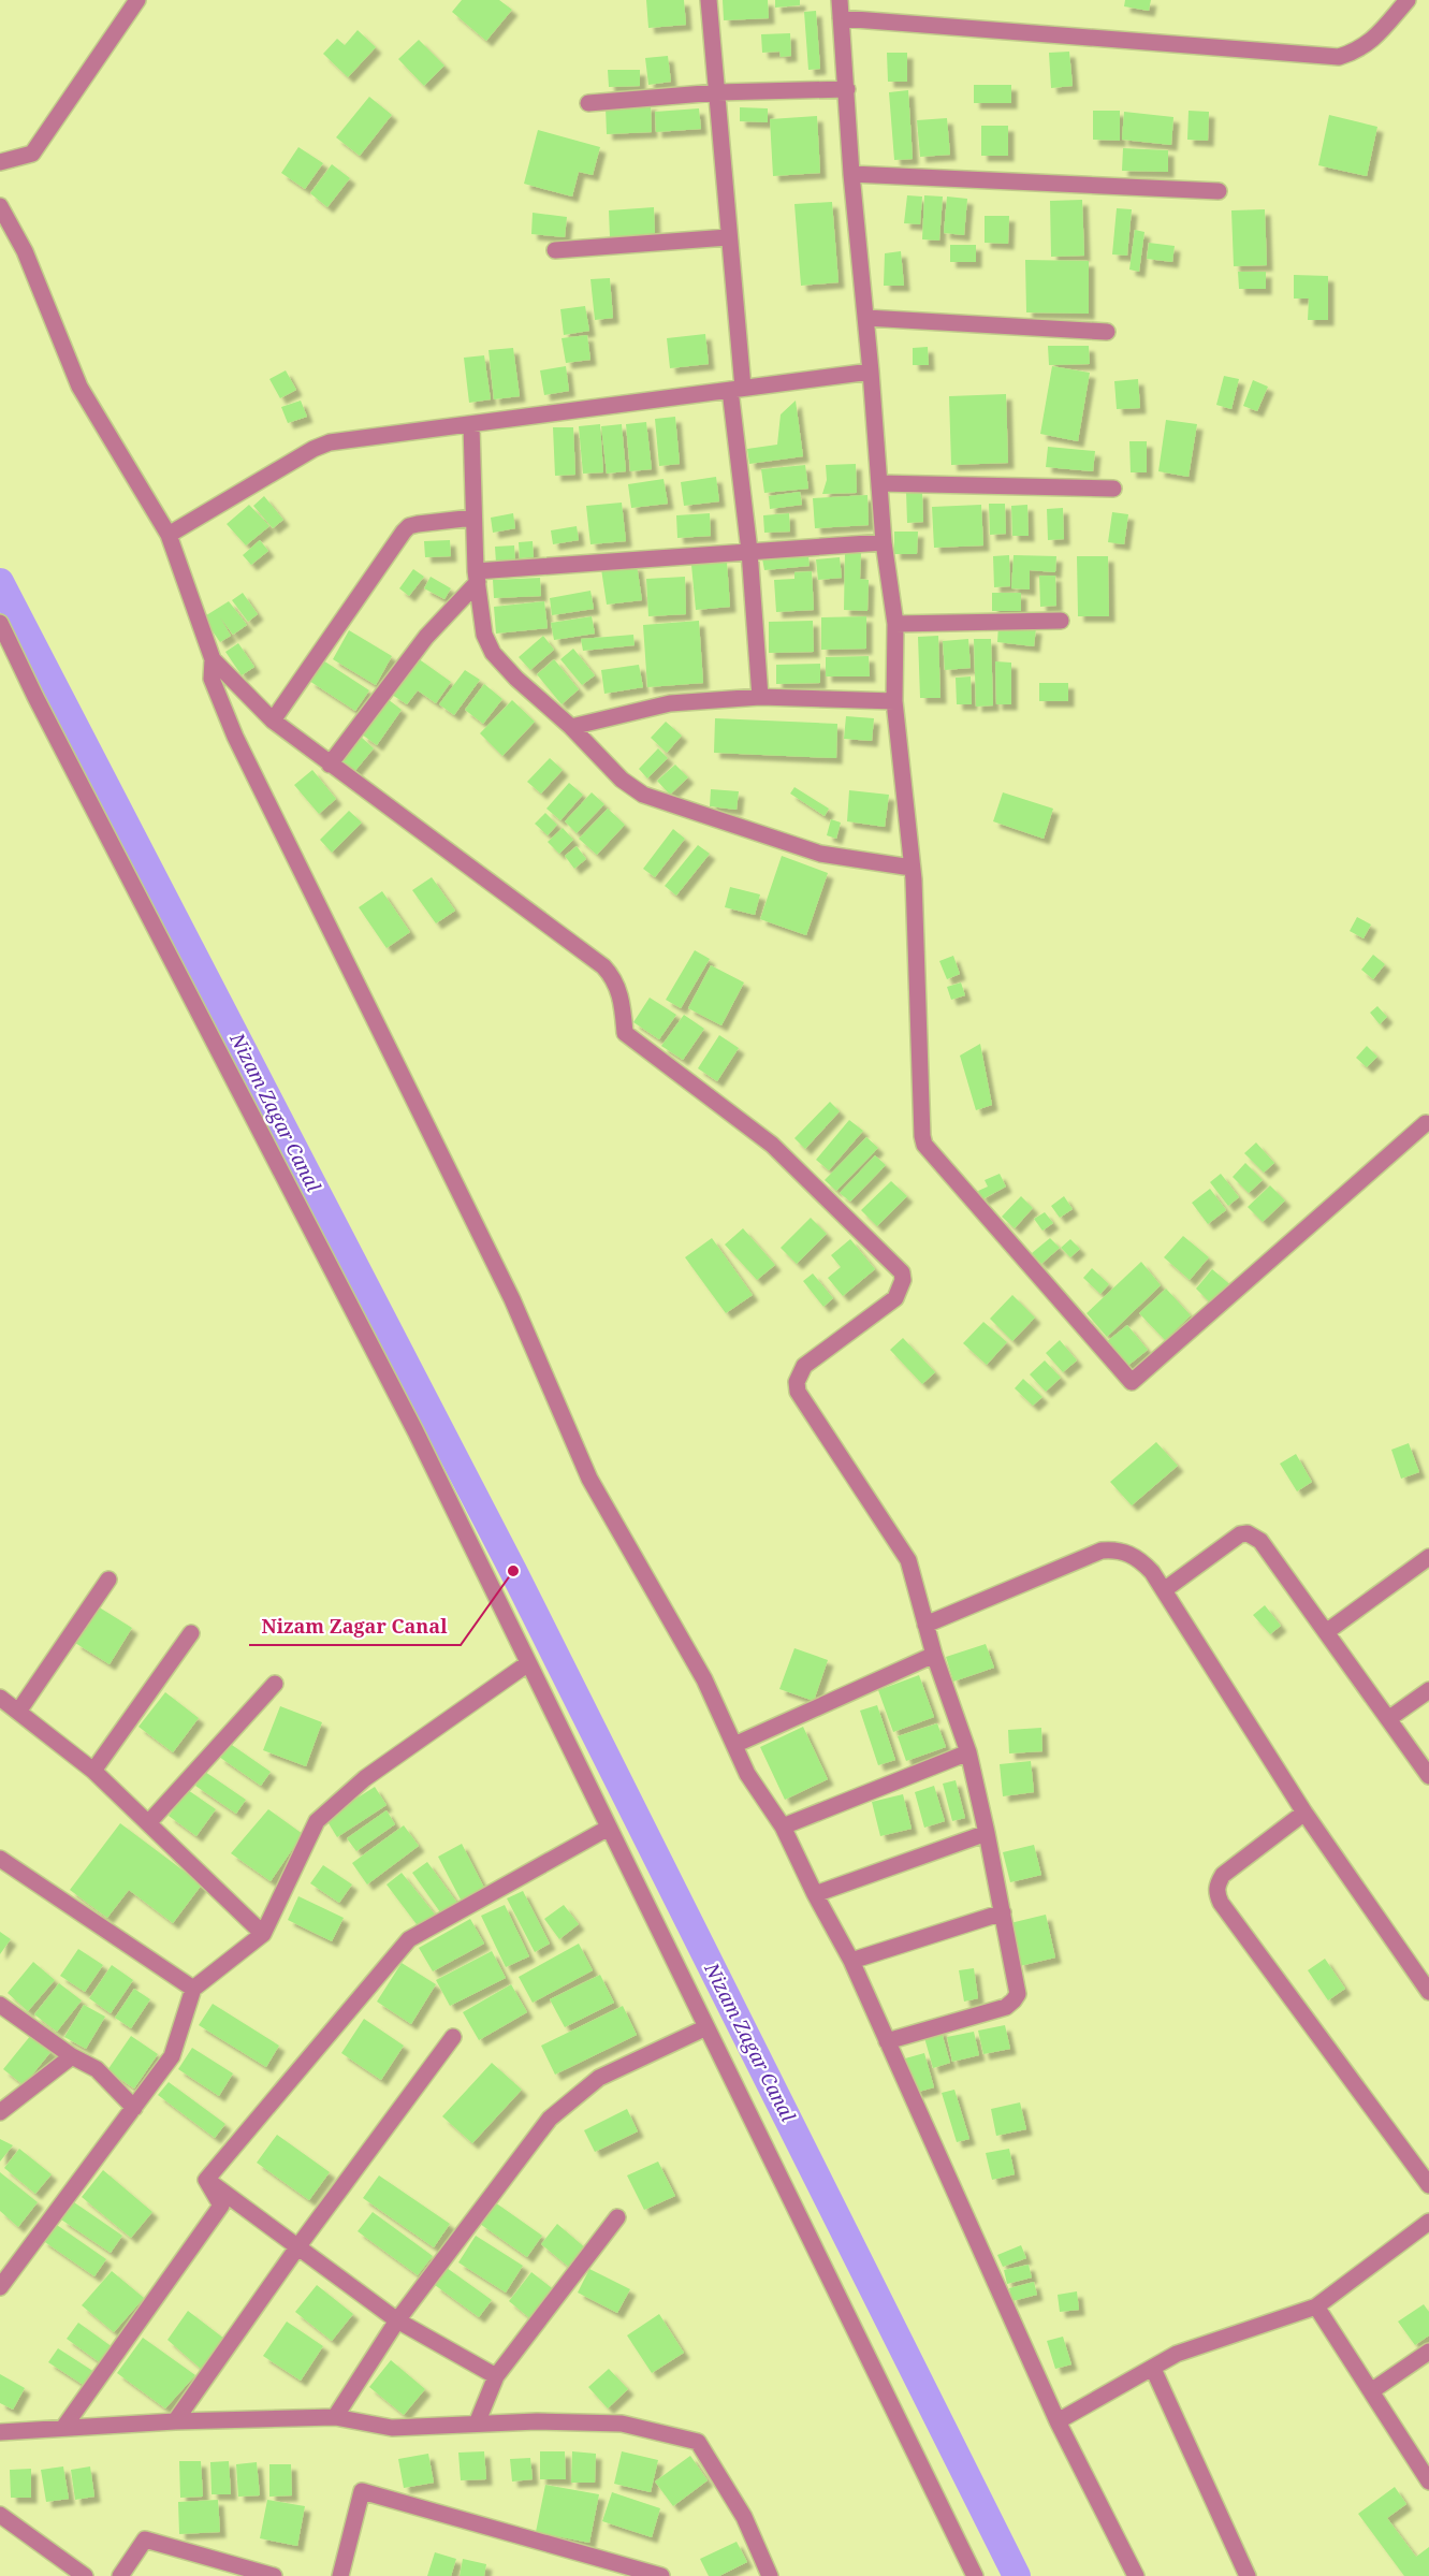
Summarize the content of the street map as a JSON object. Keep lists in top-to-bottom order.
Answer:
{
  "water": ["Nizam Zagar Canal"],
  "places": ["Nizam Zagar Canal"]
}
